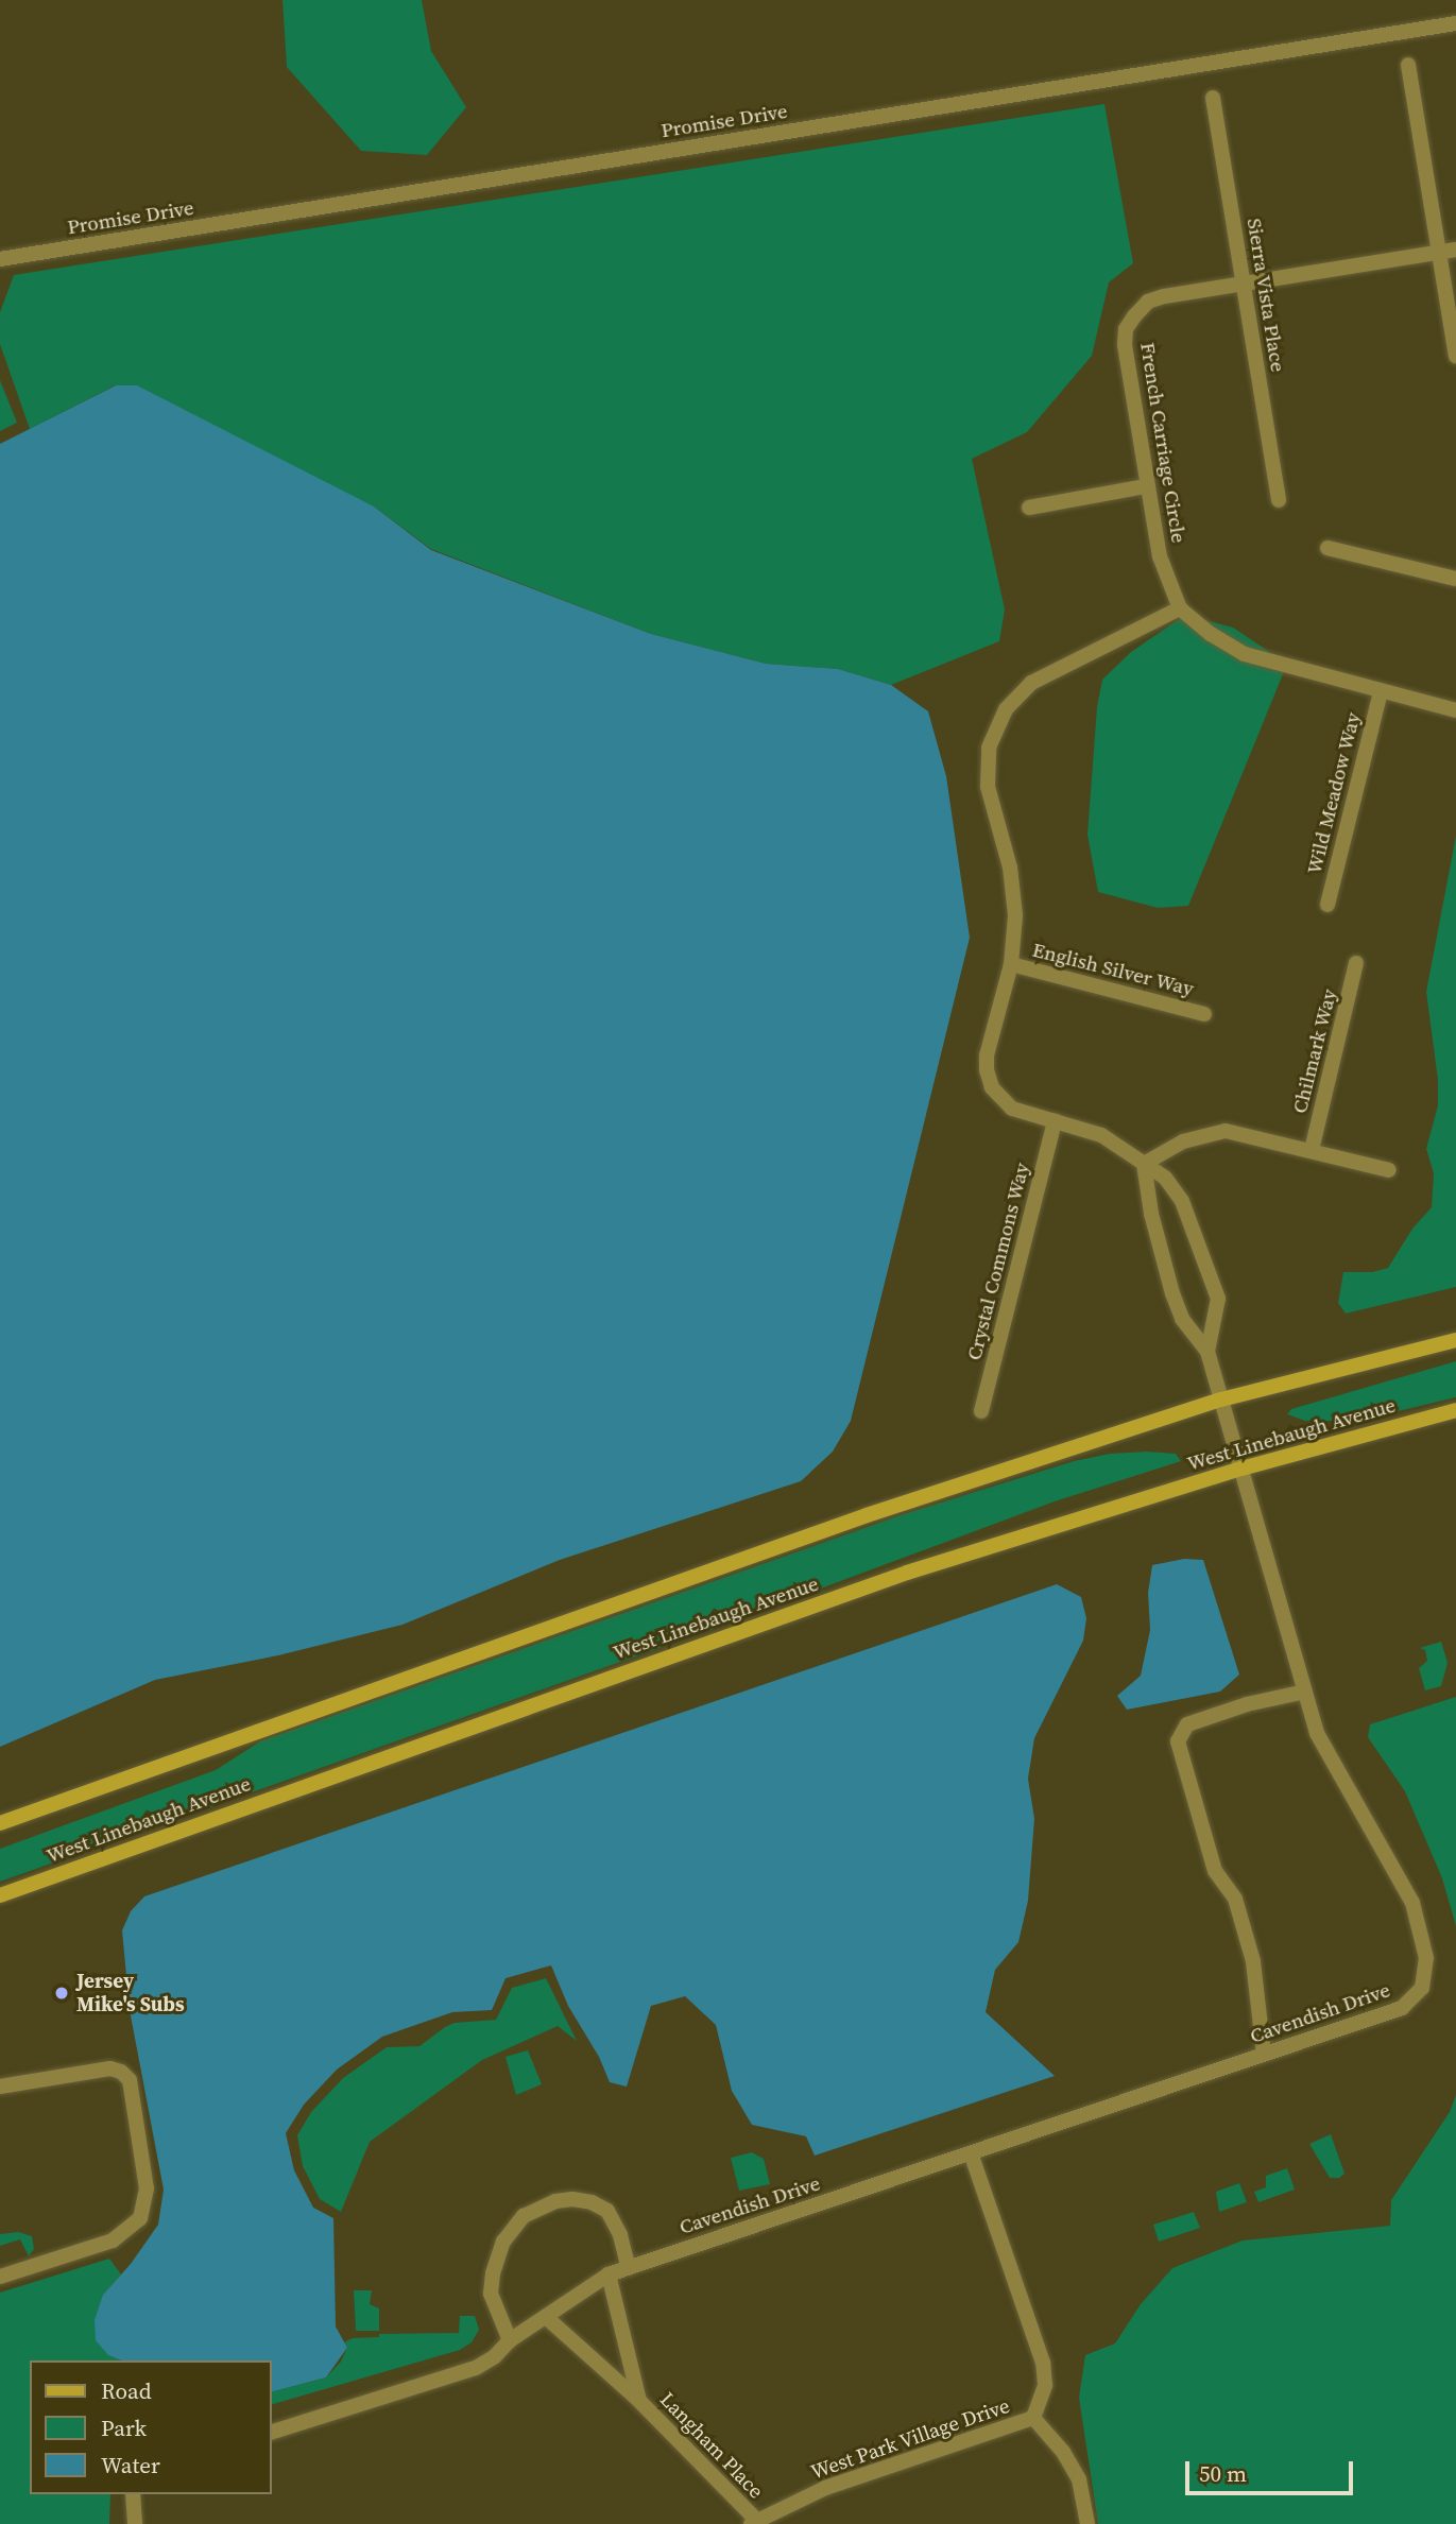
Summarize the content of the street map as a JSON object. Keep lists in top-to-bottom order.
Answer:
{
  "streets": {
    "main road": ["West Linebaugh Avenue"],
    "street": [
      "Promise Drive",
      "Sierra Vista Place",
      "French Carriage Circle",
      "Wild Meadow Way",
      "English Silver Way",
      "Chilmark Way",
      "Crystal Commons Way",
      "Cavendish Drive",
      "West Park Village Drive",
      "Langham Place"
    ]
  },
  "crossings": [
    ["Sierra Vista Place", "French Carriage Circle"],
    ["French Carriage Circle", "Wild Meadow Way"],
    ["West Linebaugh Avenue", "Cavendish Drive"],
    ["Cavendish Drive", "West Park Village Drive"],
    ["Cavendish Drive", "Langham Place"],
    ["West Park Village Drive", "Langham Place"]
  ],
  "places": ["Jersey Mike's Subs"],
  "legend": ["Road", "Park", "Water"],
  "scale_bar": "50 m"
}
